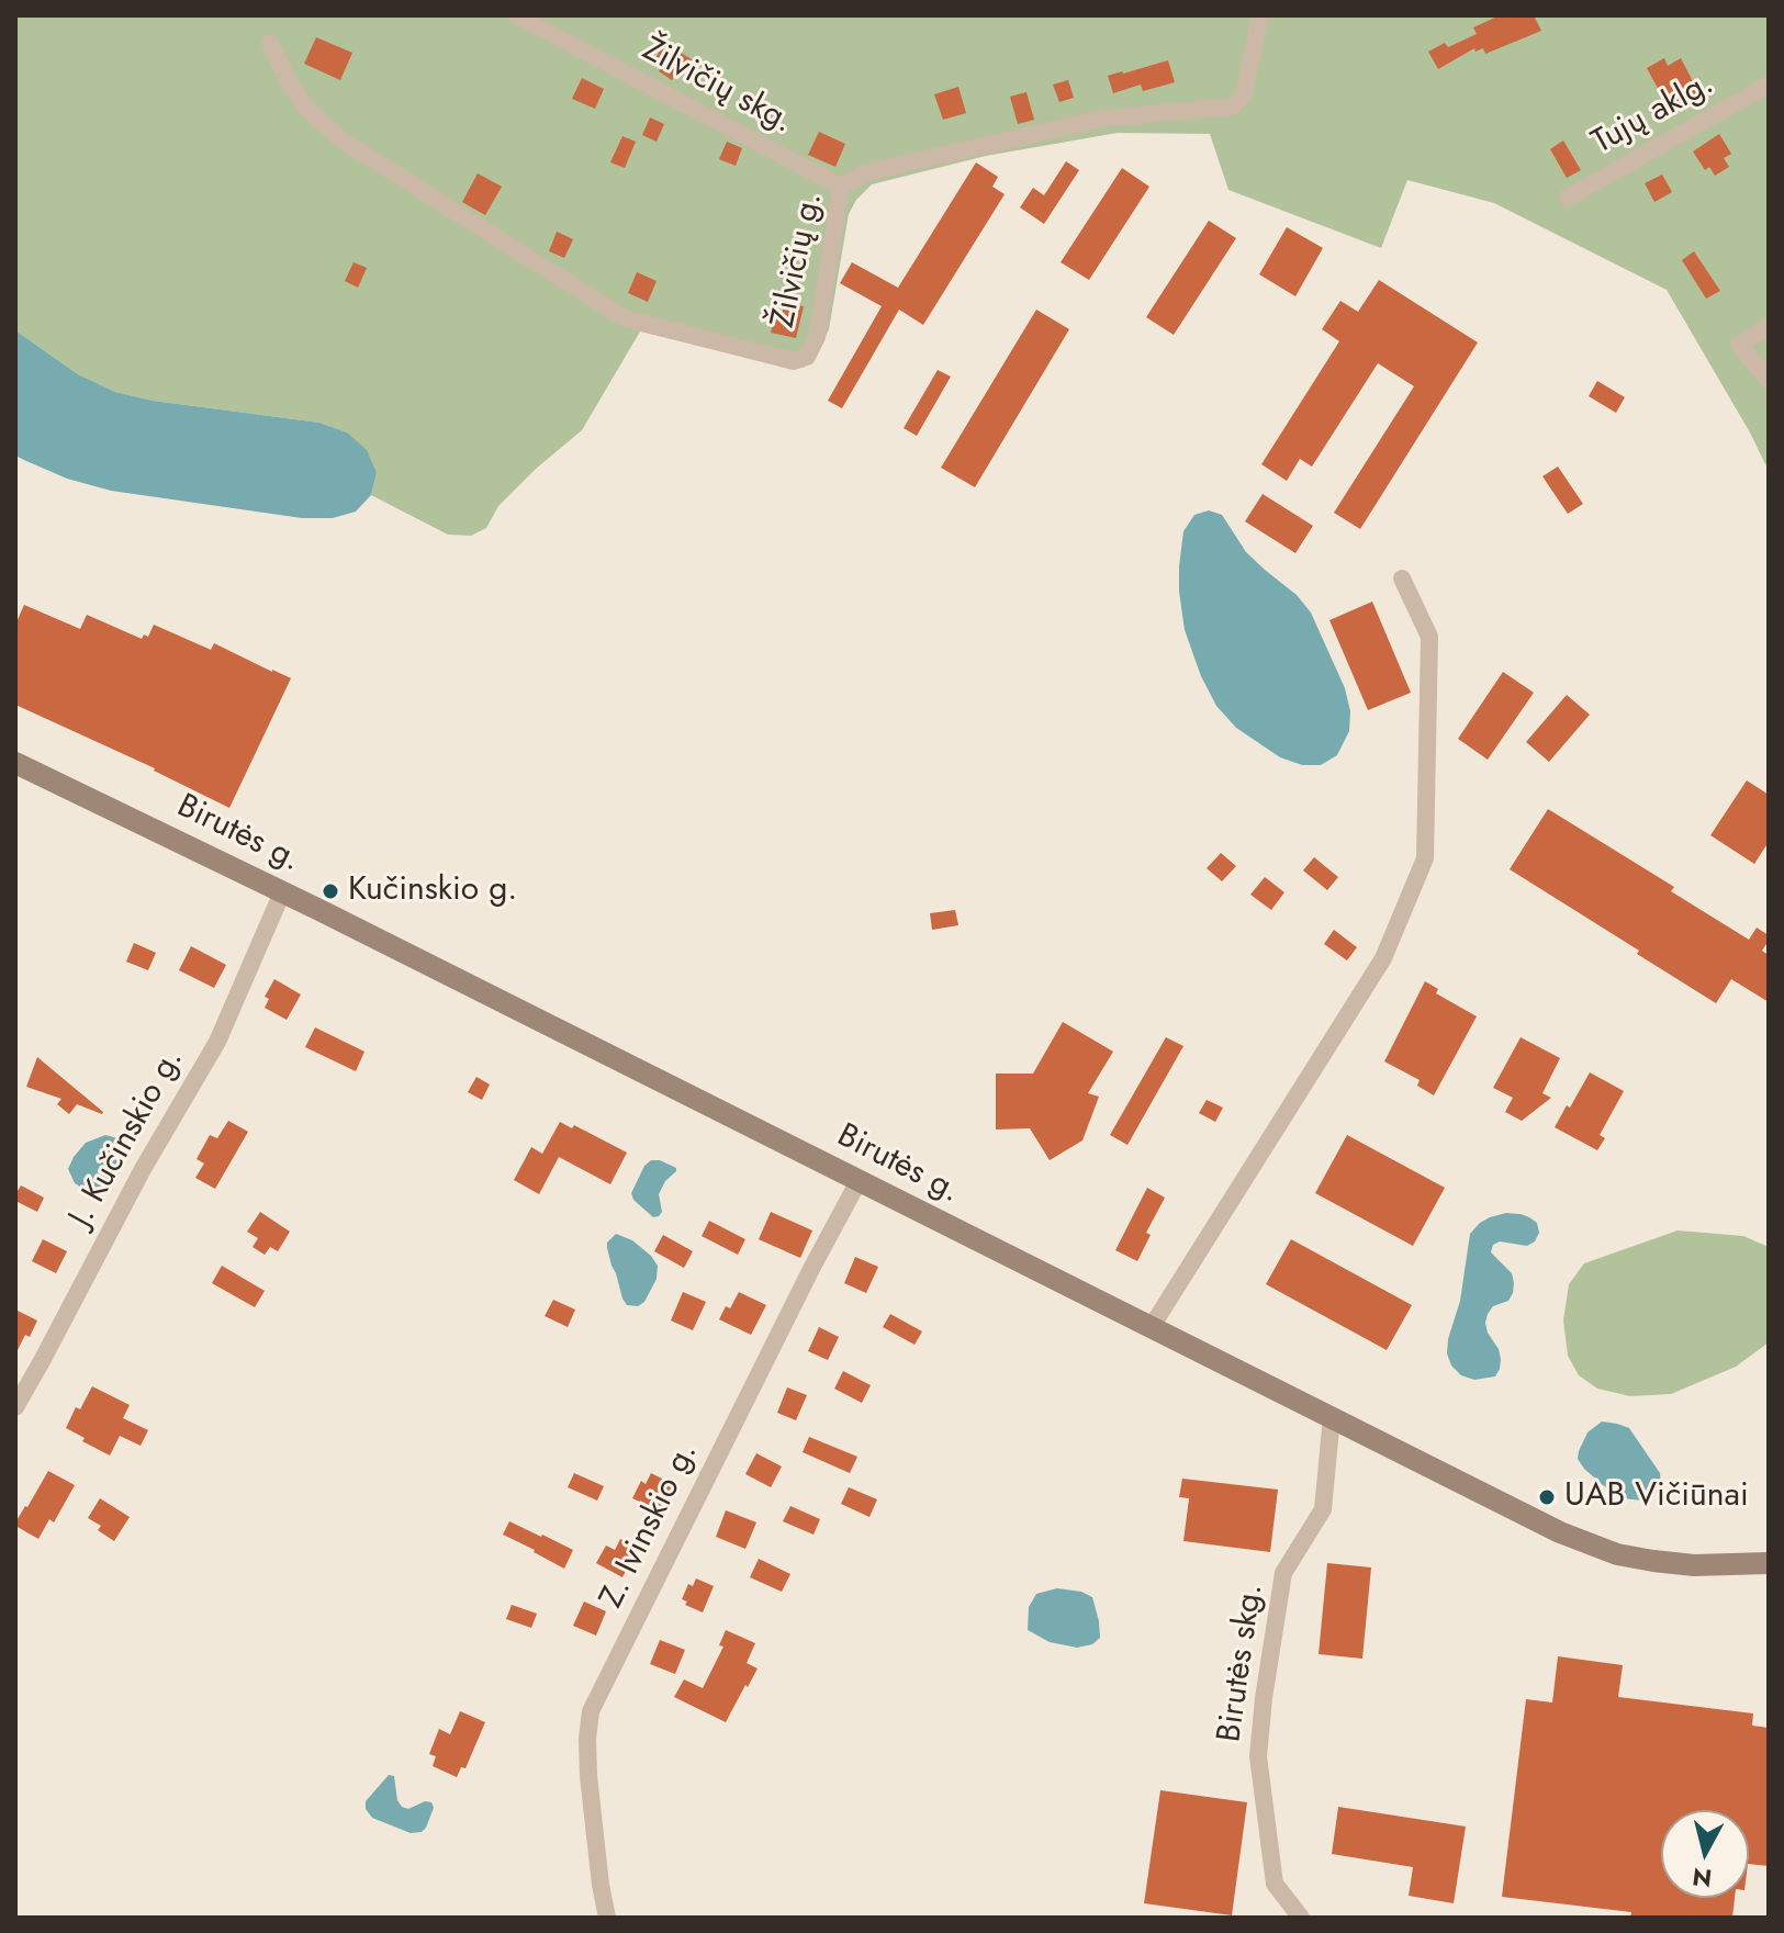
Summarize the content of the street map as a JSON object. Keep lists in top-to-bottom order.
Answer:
{
  "streets": {
    "main road": ["Birutės g."],
    "street": [
      "Žilvičių skg.",
      "Tujų aklg.",
      "Žilvičių g.",
      "J. Kučinskio g.",
      "Z. Ivinskio g.",
      "Birutės skg."
    ]
  },
  "crossings": [
    ["Žilvičių skg.", "Žilvičių g."],
    ["Birutės g.", "J. Kučinskio g."],
    ["Birutės g.", "Z. Ivinskio g."],
    ["Birutės g.", "Birutės skg."]
  ],
  "places": ["Kučinskio g.", "UAB Vičiūnai"],
  "north": "bottom"
}
